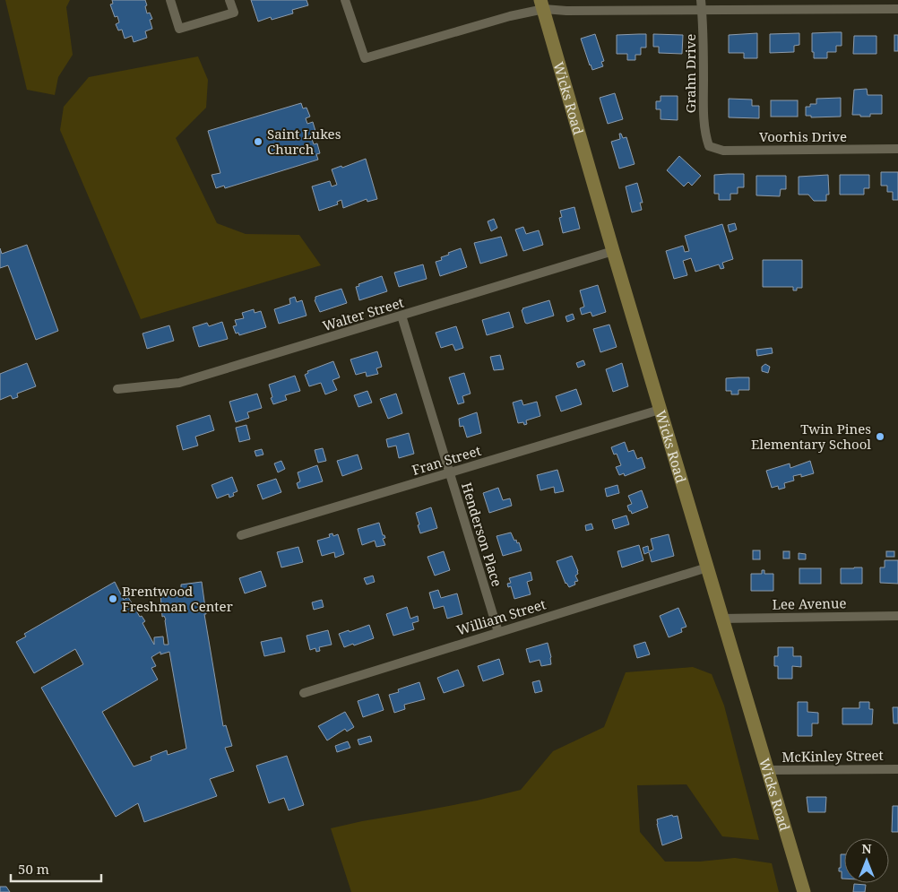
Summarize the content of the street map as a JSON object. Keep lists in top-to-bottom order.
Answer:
{
  "streets": {
    "main road": ["Wicks Road"],
    "street": [
      "Grahn Drive",
      "Voorhis Drive",
      "Walter Street",
      "Fran Street",
      "Henderson Place",
      "Lee Avenue",
      "William Street",
      "McKinley Street"
    ]
  },
  "crossings": [
    ["Grahn Drive", "Voorhis Drive"],
    ["Wicks Road", "Walter Street"],
    ["Wicks Road", "Fran Street"],
    ["Wicks Road", "Lee Avenue"],
    ["Wicks Road", "William Street"],
    ["Wicks Road", "McKinley Street"],
    ["Walter Street", "Henderson Place"],
    ["Fran Street", "Henderson Place"],
    ["Henderson Place", "William Street"]
  ],
  "places": ["Saint Lukes Church", "Twin Pines Elementary School", "Brentwood Freshman Center"],
  "scale_bar": "50 m",
  "north": "top"
}
